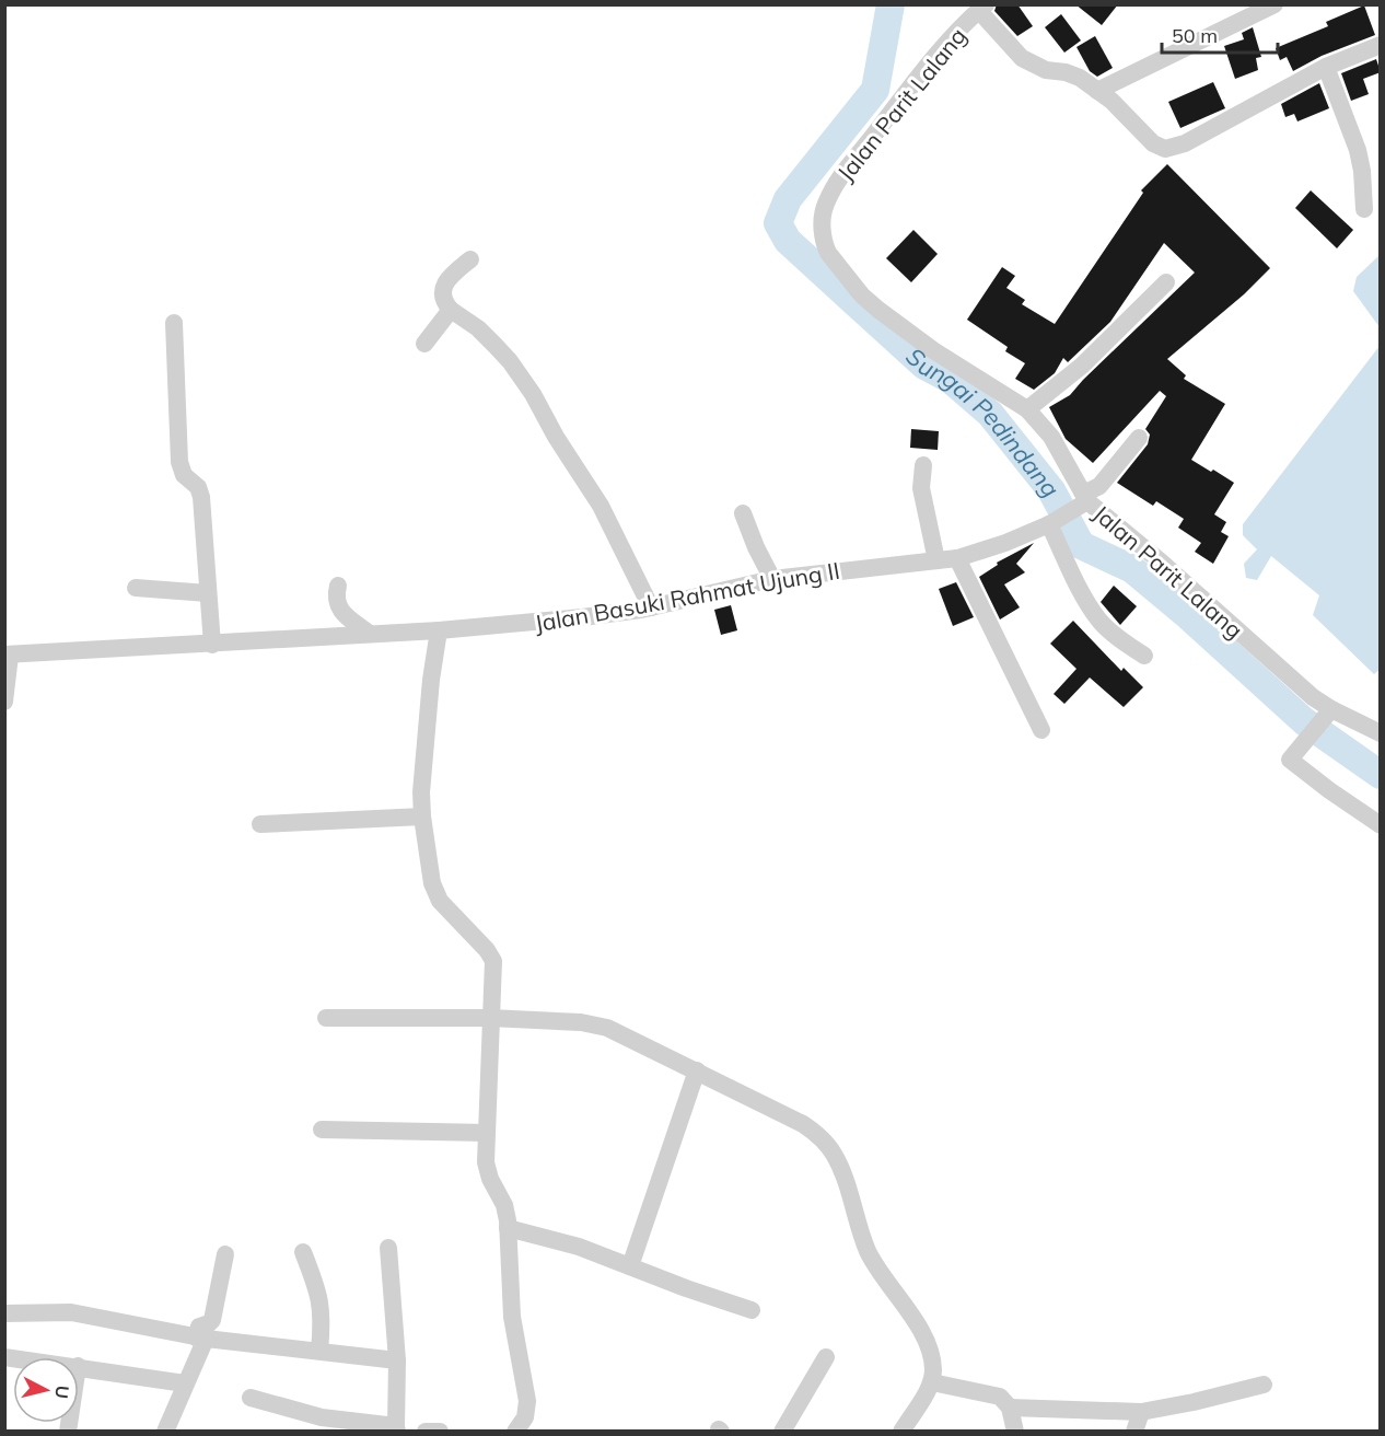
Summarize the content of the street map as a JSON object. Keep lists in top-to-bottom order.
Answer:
{
  "streets": {
    "street": ["Jalan Parit Lalang", "Jalan Basuki Rahmat Ujung II"]
  },
  "crossings": [
    ["Jalan Parit Lalang", "Jalan Basuki Rahmat Ujung II"]
  ],
  "water": ["Sungai Pedindang"],
  "scale_bar": "50 m",
  "north": "right"
}
